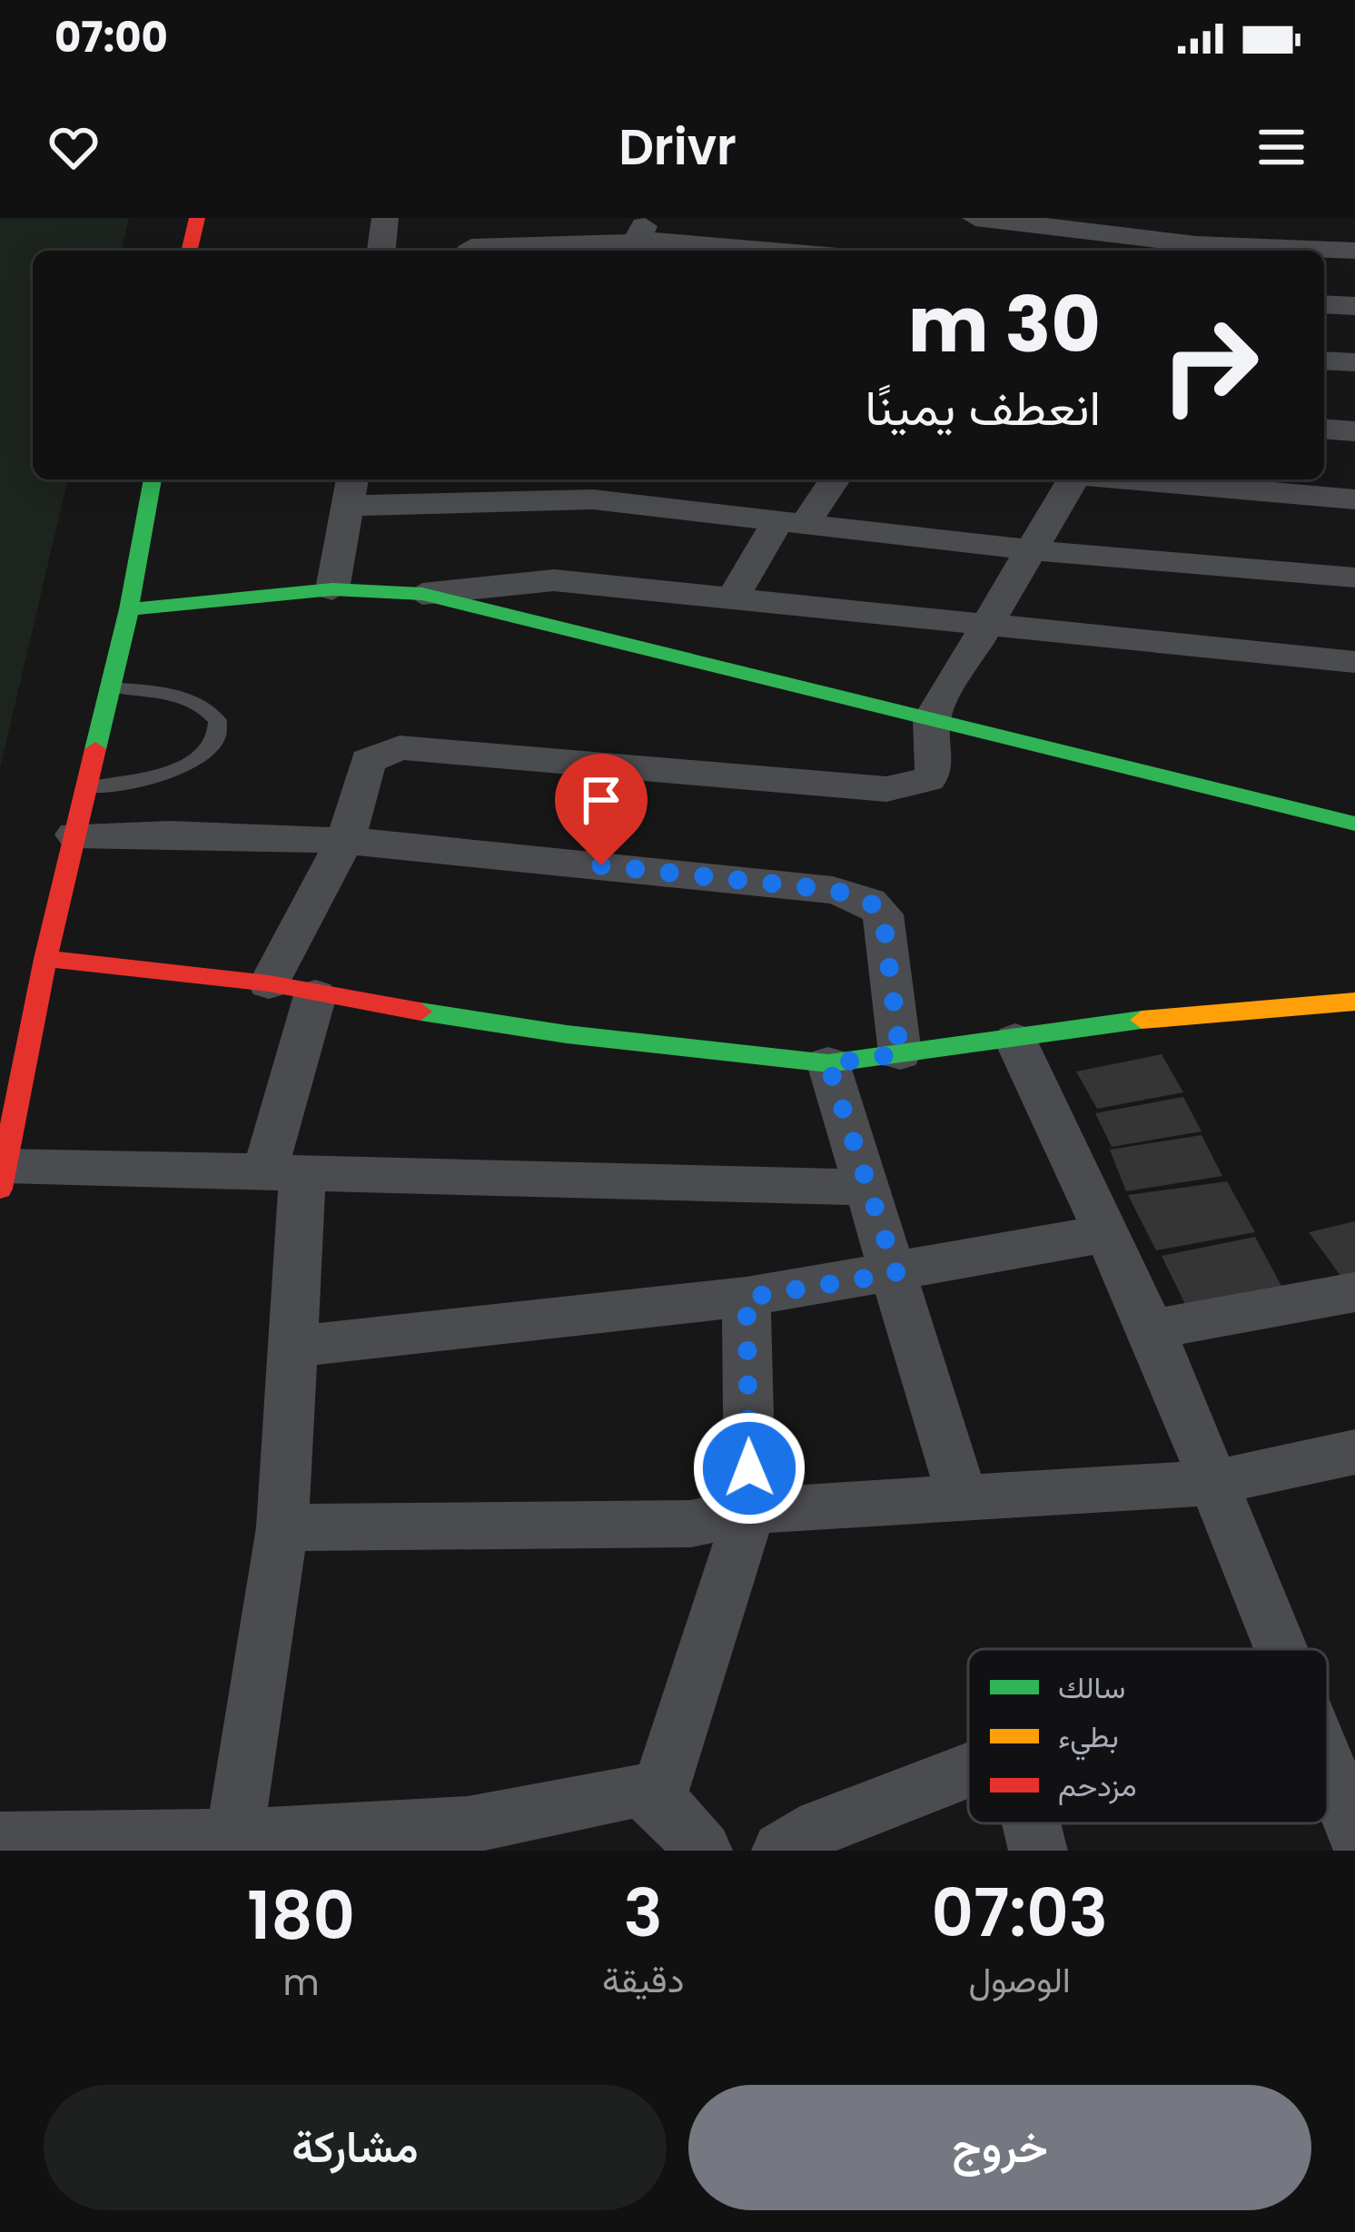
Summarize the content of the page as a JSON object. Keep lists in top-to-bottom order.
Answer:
{
  "legend": ["سالك", "بطيء", "مزدحم"],
  "page": {
    "status": "07:00",
    "header": "Drivr",
    "turn": ["30 m", "انعطف يمينًا"],
    "eta": [
      "07:03",
      "الوصول",
      "3",
      "دقيقة",
      "180",
      "m"
    ],
    "buttons": ["خروج", "مشاركة"]
  }
}
